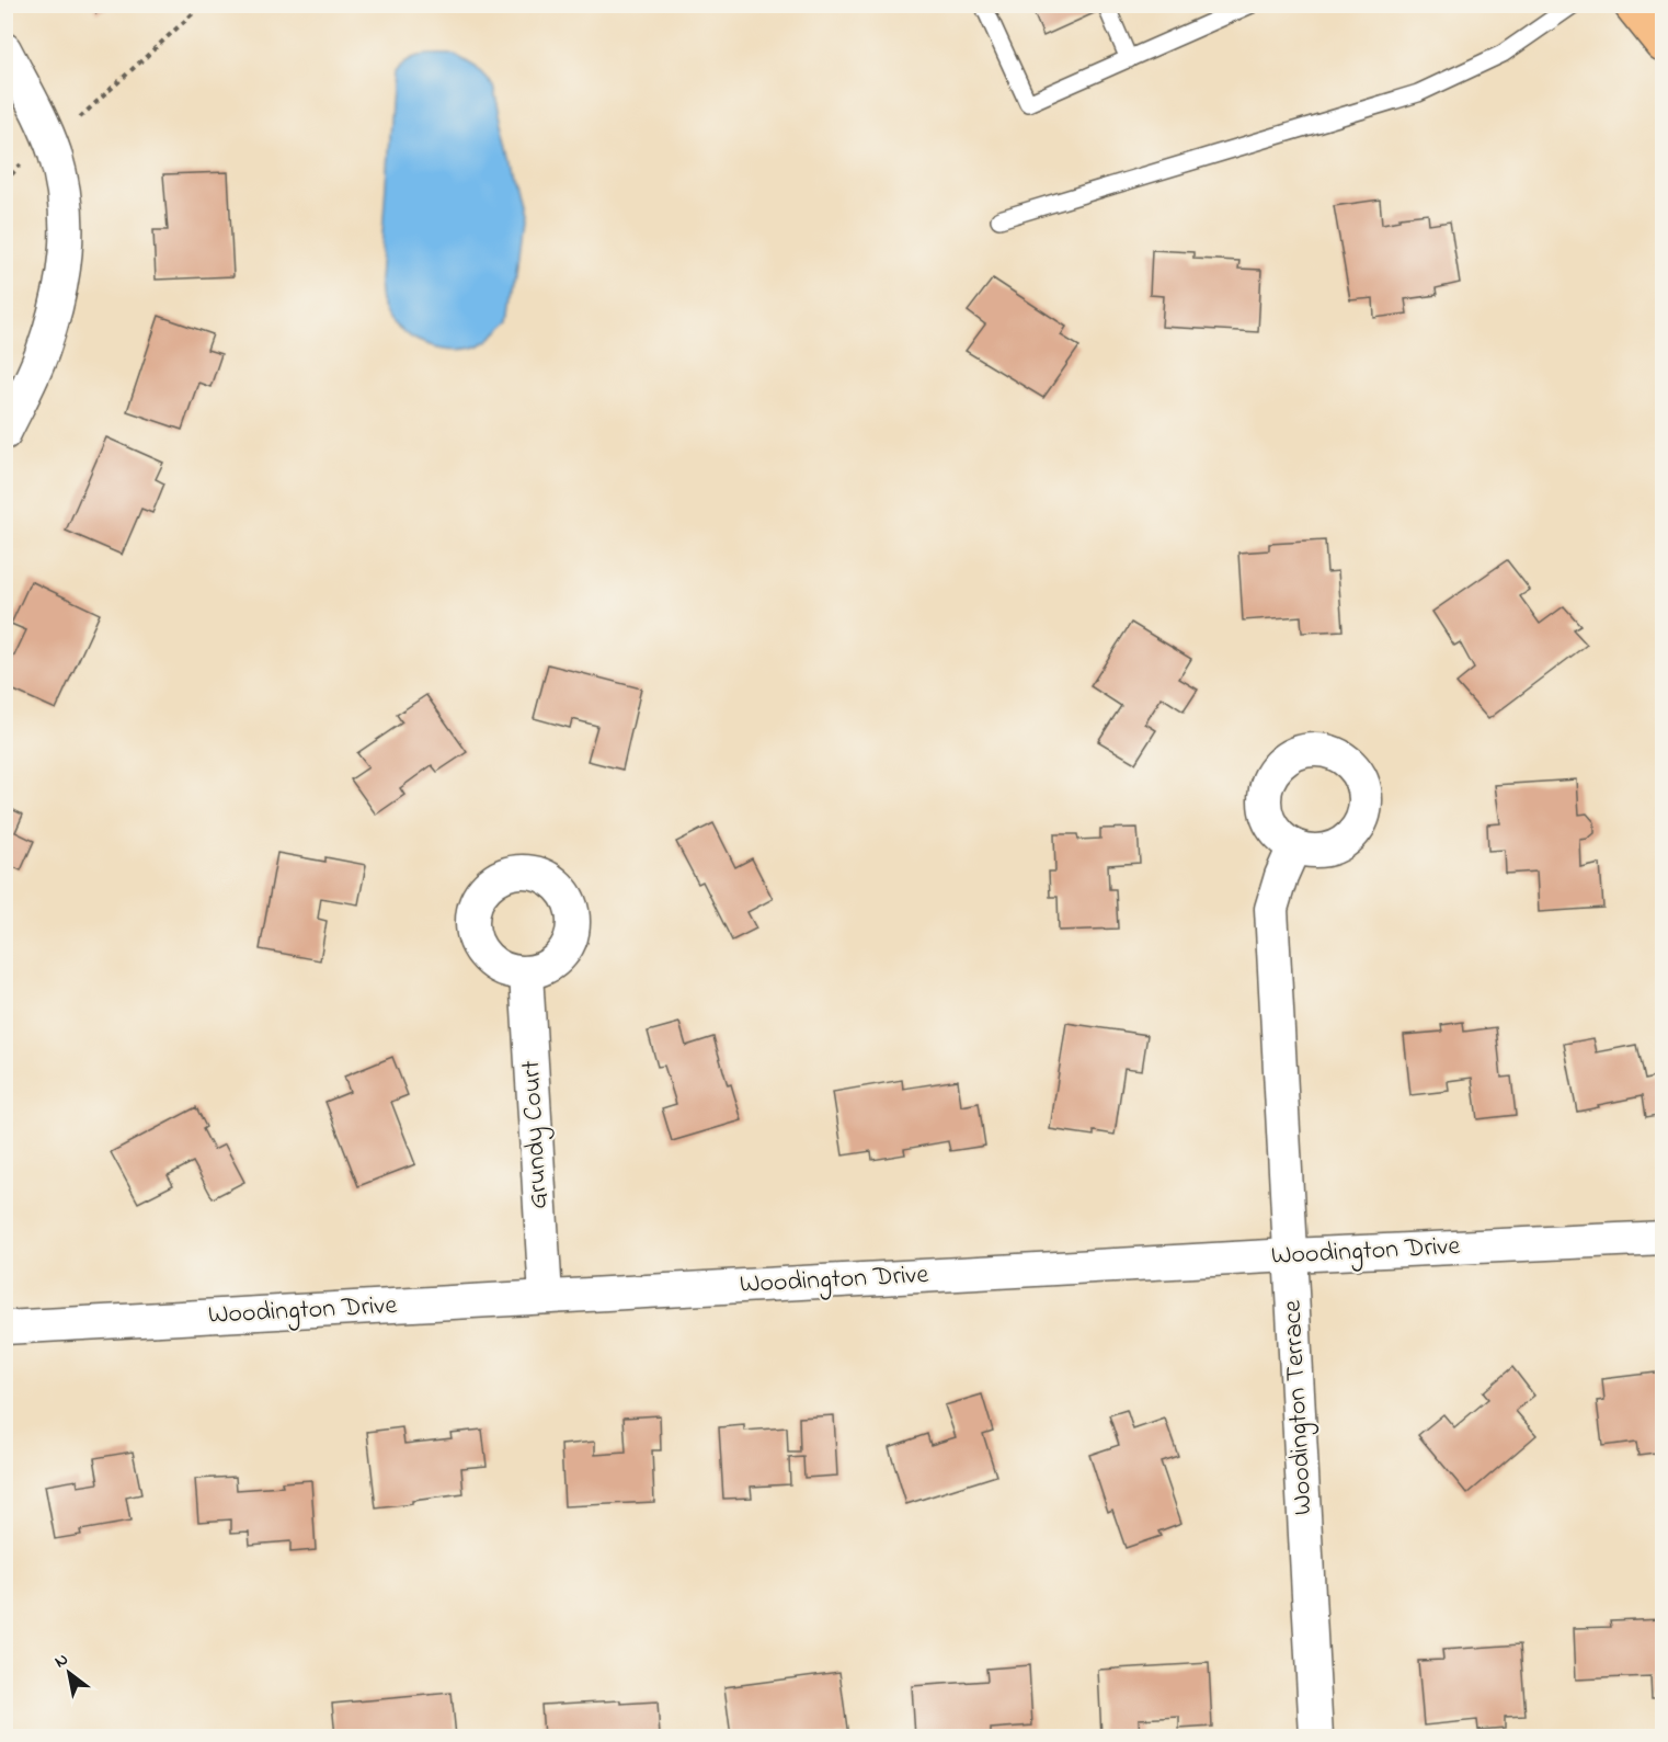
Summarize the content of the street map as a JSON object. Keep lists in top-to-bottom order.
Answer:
{
  "streets": {
    "street": ["Grundy Court", "Woodington Drive", "Woodington Terrace"]
  },
  "crossings": [
    ["Grundy Court", "Woodington Drive"],
    ["Woodington Drive", "Woodington Terrace"]
  ],
  "north": "top left"
}
